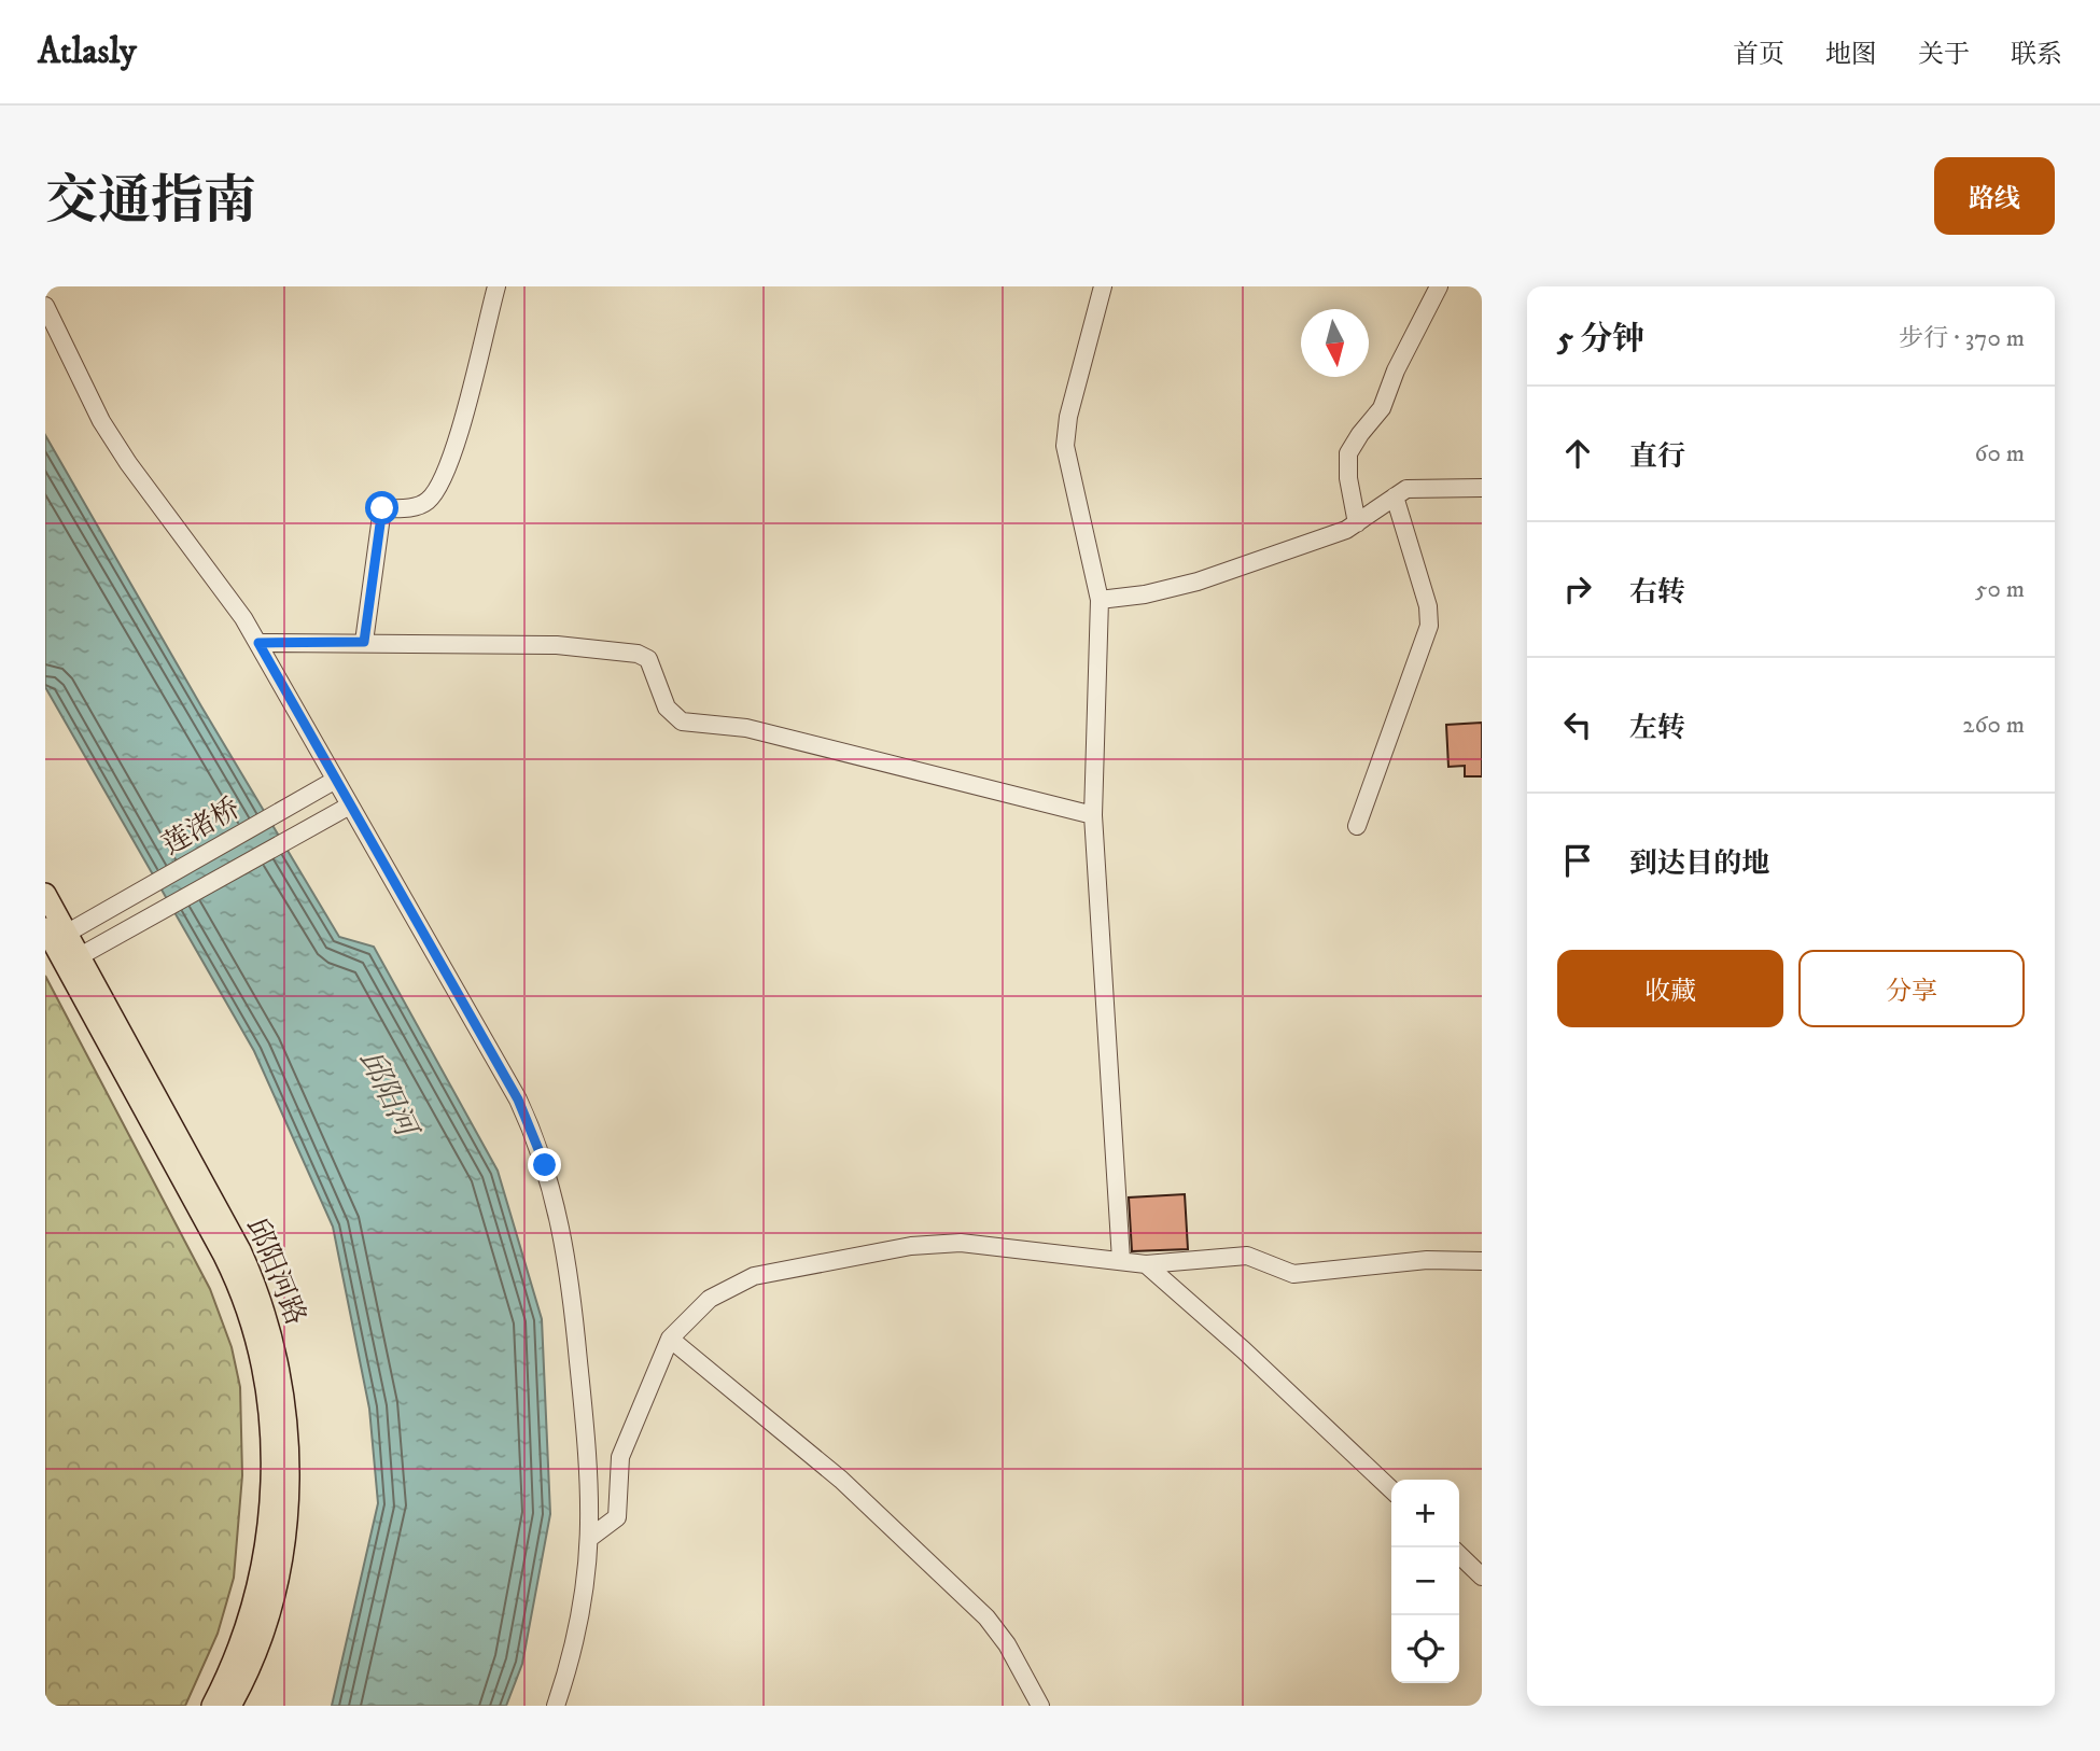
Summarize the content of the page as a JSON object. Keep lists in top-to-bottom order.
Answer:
{
  "streets": {
    "main road": ["邱阳河路"],
    "street": ["莲渚桥"]
  },
  "crossings": [
    ["莲渚桥", "邱阳河路"]
  ],
  "water": ["邱阳河"],
  "north": "bottom",
  "page": {
    "header": "Atlasly",
    "nav": [
      "首页",
      "地图",
      "关于",
      "联系"
    ],
    "title": "交通指南",
    "buttons": [
      "路线",
      ["收藏", "分享"]
    ],
    "heading": ["5 分钟", "步行 · 370 m"],
    "list": [
      ["直行", "60 m"],
      ["右转", "50 m"],
      ["左转", "260 m"],
      "到达目的地"
    ],
    "map_buttons": ["+", "−"]
  }
}
